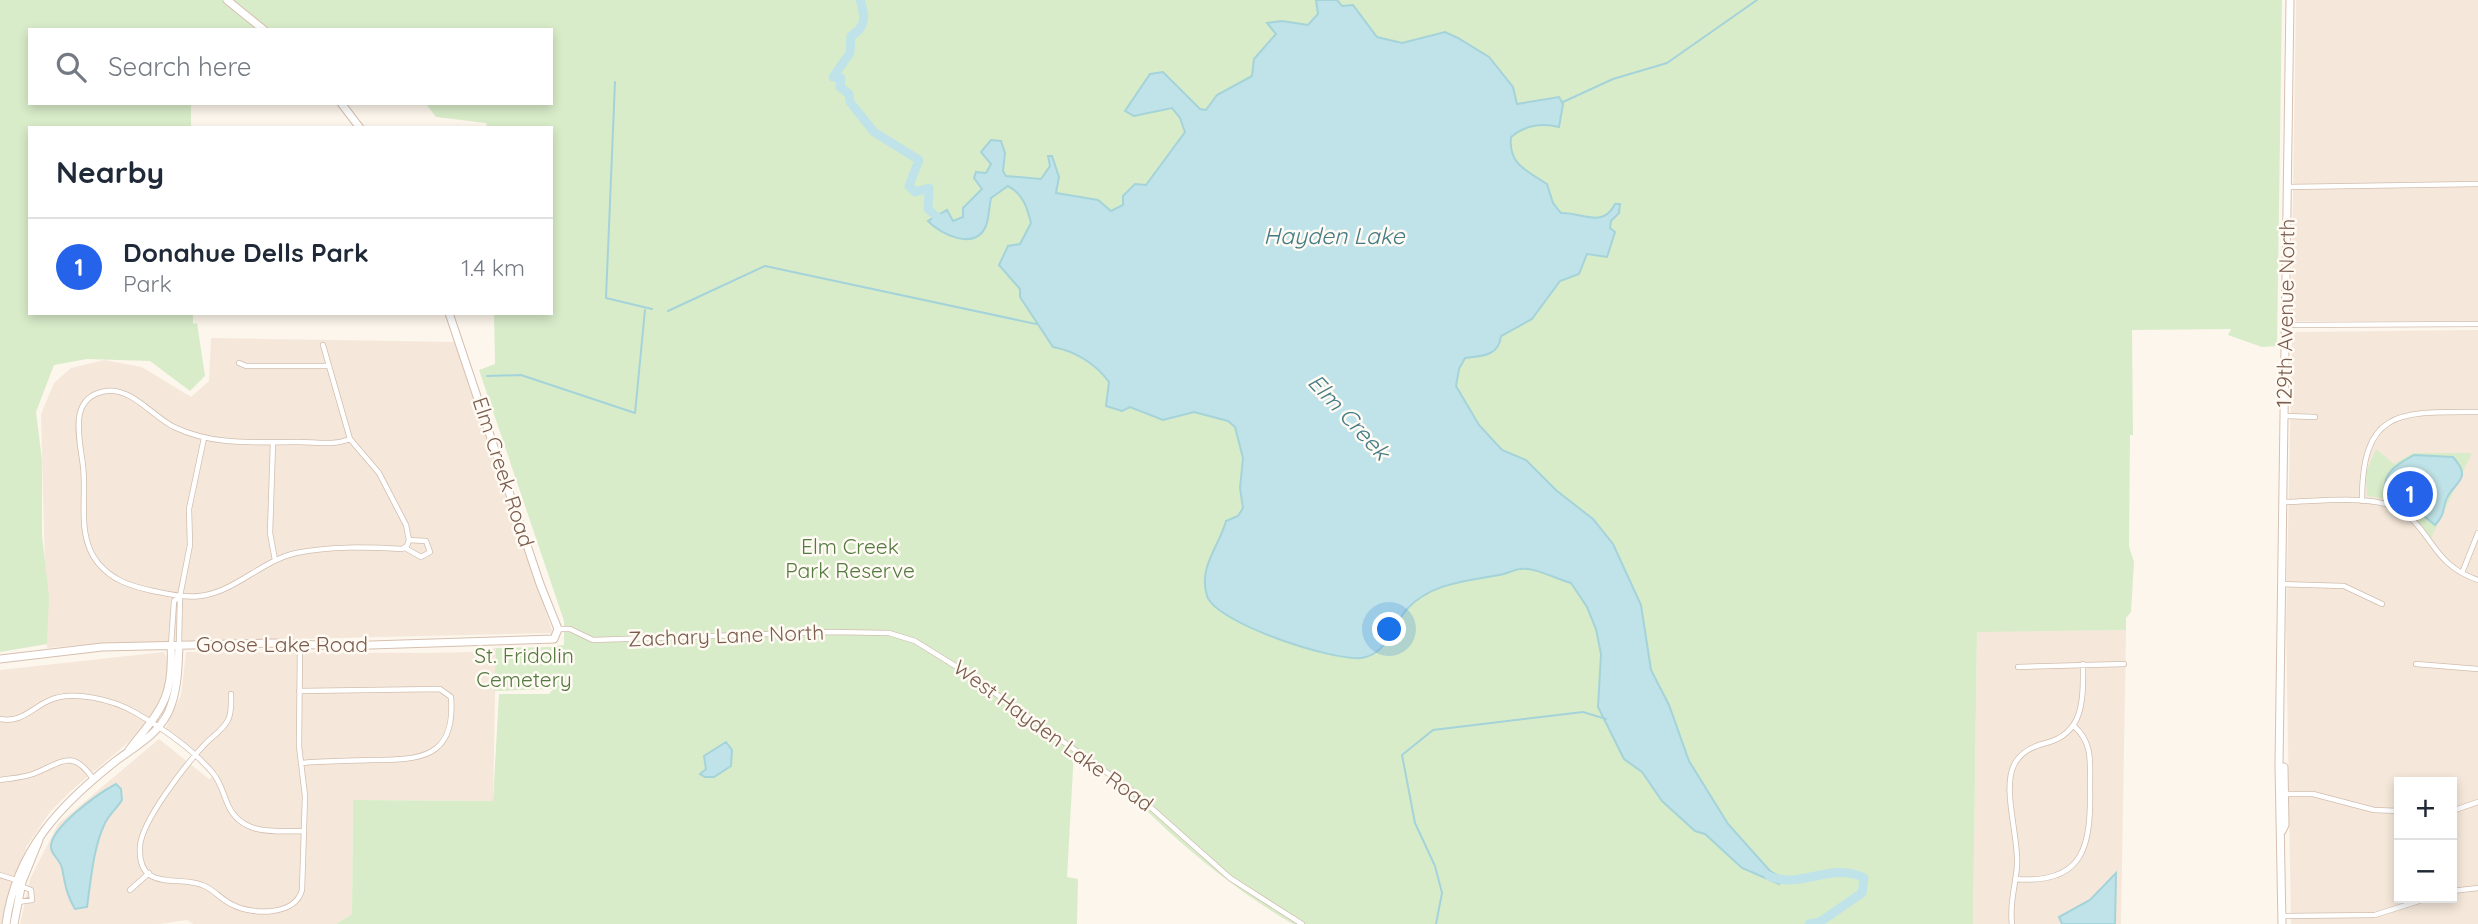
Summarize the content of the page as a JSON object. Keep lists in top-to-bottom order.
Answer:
{
  "streets": {
    "street": [
      "129th Avenue North",
      "Elm Creek Road",
      "Zachary Lane North",
      "Goose Lake Road",
      "West Hayden Lake Road"
    ]
  },
  "crossings": [
    ["Elm Creek Road", "Zachary Lane North"],
    ["Elm Creek Road", "Goose Lake Road"],
    ["Zachary Lane North", "Goose Lake Road"],
    ["Zachary Lane North", "West Hayden Lake Road"]
  ],
  "water": ["Hayden Lake", "Elm Creek"],
  "parks": ["Elm Creek Park Reserve", "St. Fridolin Cemetery"],
  "page": {
    "search": "Search here",
    "heading": "Nearby",
    "list": [
      {
        "mark": "1",
        "name": "Donahue Dells Park",
        "note": "Park",
        "value": "1.4 km"
      }
    ],
    "pins": "1",
    "map_buttons": ["+", "−"]
  }
}
